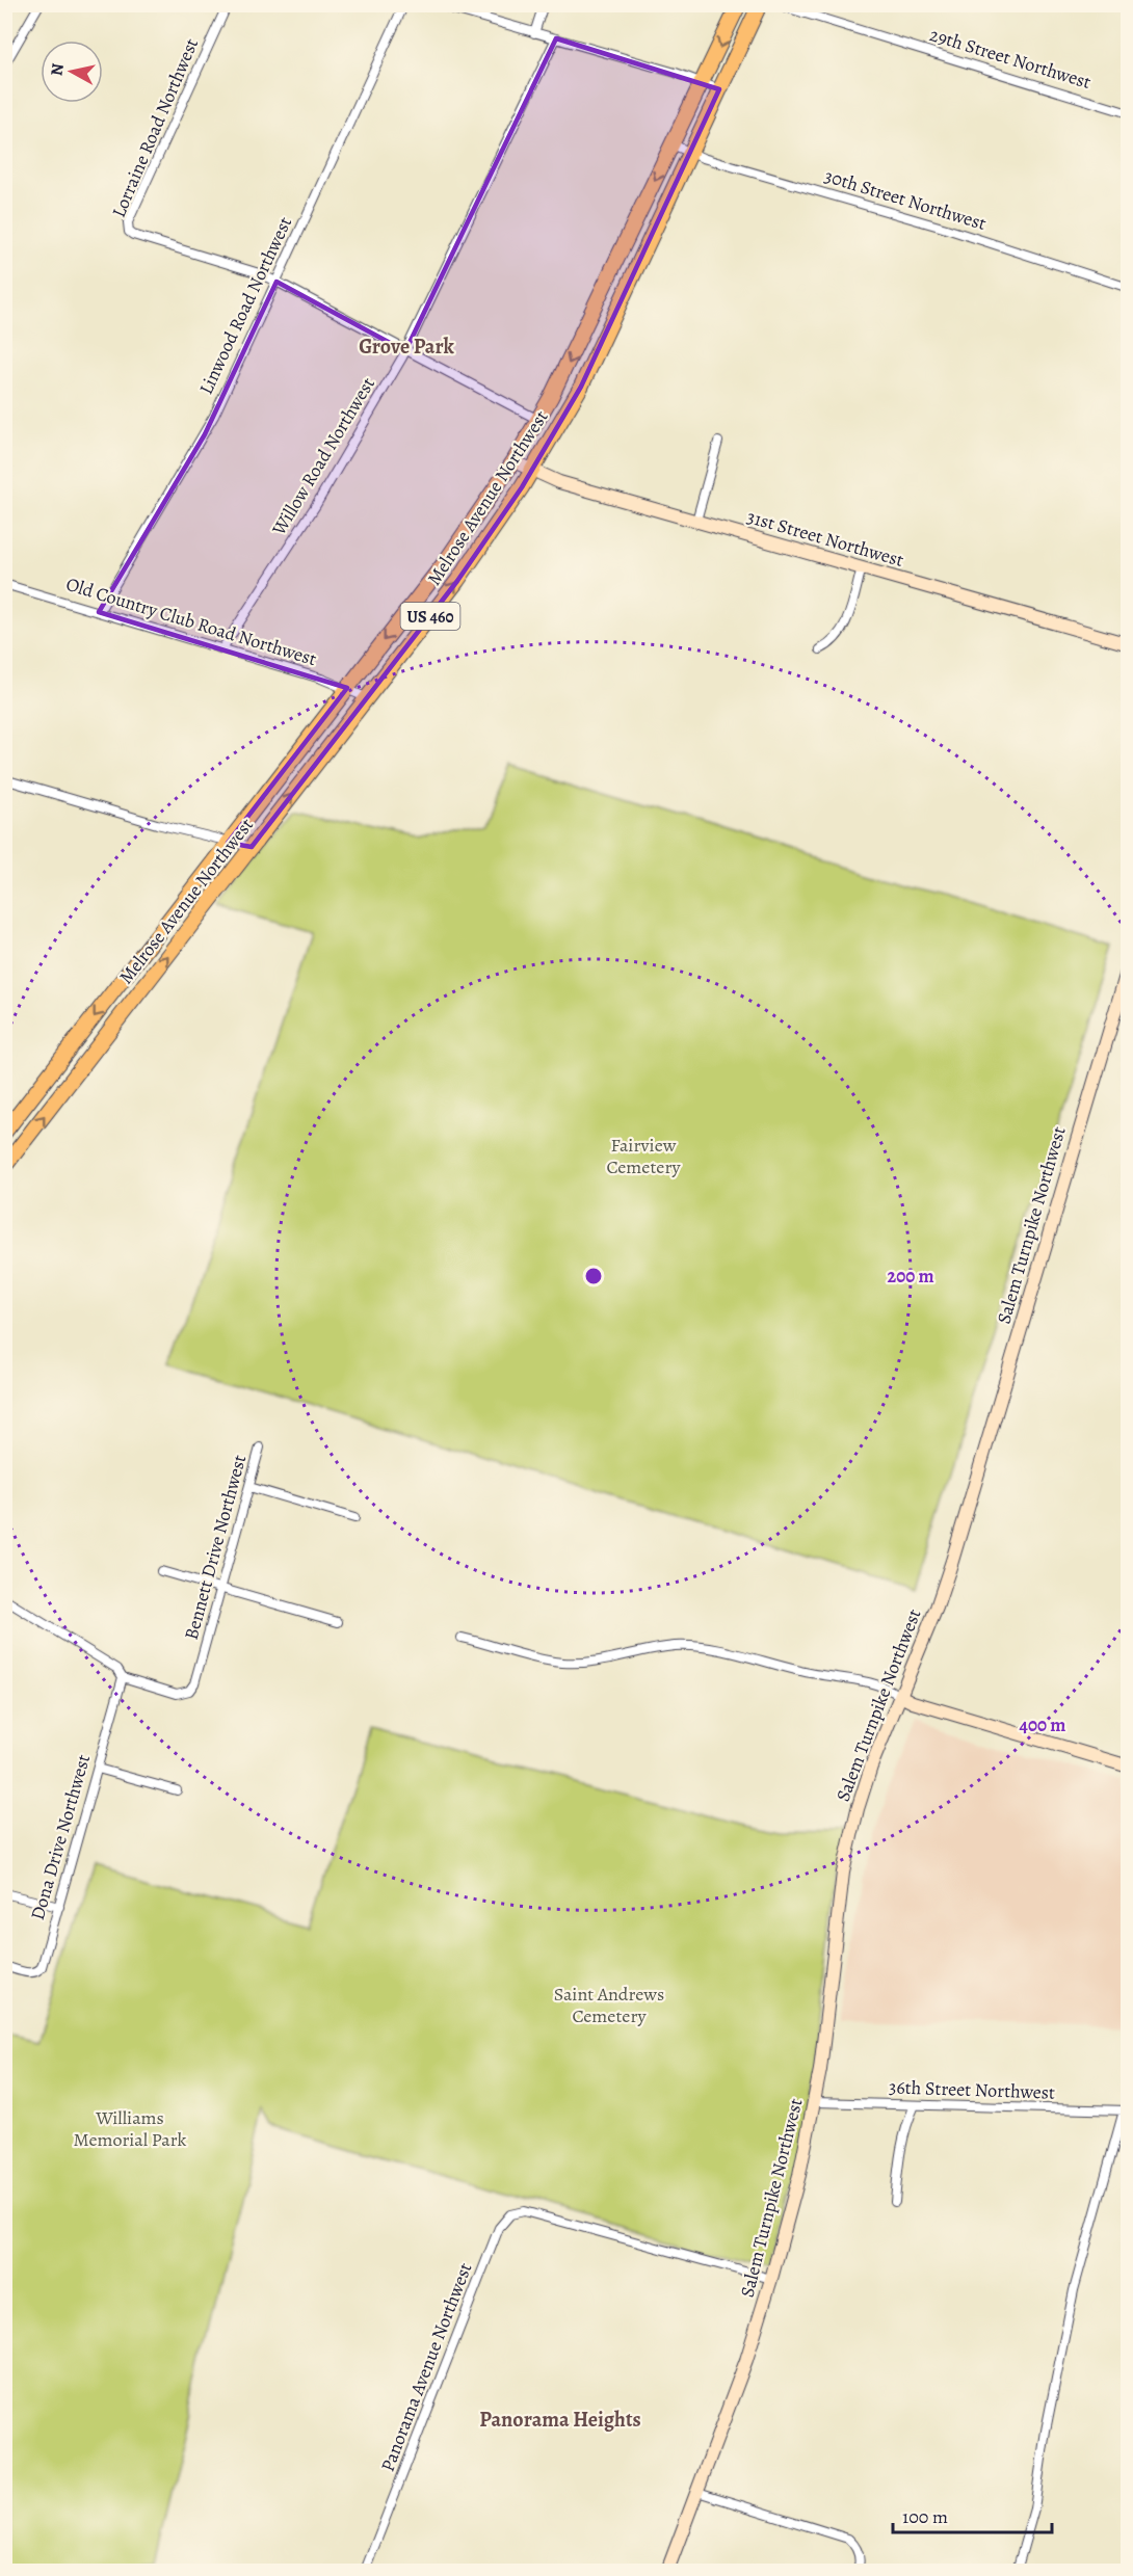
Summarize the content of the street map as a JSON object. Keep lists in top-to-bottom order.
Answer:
{
  "streets": {
    "main road": ["Melrose Avenue Northwest", "US 460"],
    "street": [
      "29th Street Northwest",
      "Lorraine Road Northwest",
      "30th Street Northwest",
      "Linwood Road Northwest",
      "Willow Road Northwest",
      "31st Street Northwest",
      "Old Country Club Road Northwest",
      "Salem Turnpike Northwest",
      "Bennett Drive Northwest",
      "Dona Drive Northwest",
      "36th Street Northwest",
      "Panorama Avenue Northwest"
    ]
  },
  "crossings": [
    ["Lorraine Road Northwest", "Linwood Road Northwest"],
    ["30th Street Northwest", "Melrose Avenue Northwest"],
    ["Linwood Road Northwest", "Old Country Club Road Northwest"],
    ["Willow Road Northwest", "Old Country Club Road Northwest"],
    ["Melrose Avenue Northwest", "31st Street Northwest"],
    ["Melrose Avenue Northwest", "Old Country Club Road Northwest"],
    ["Salem Turnpike Northwest", "36th Street Northwest"],
    ["Salem Turnpike Northwest", "Panorama Avenue Northwest"],
    ["Bennett Drive Northwest", "Dona Drive Northwest"]
  ],
  "districts": ["Grove Park", "Panorama Heights"],
  "parks": ["Fairview Cemetery", "Saint Andrews Cemetery", "Williams Memorial Park"],
  "scale_bar": "100 m",
  "north": "left",
  "rings": ["200 m", "400 m"]
}
